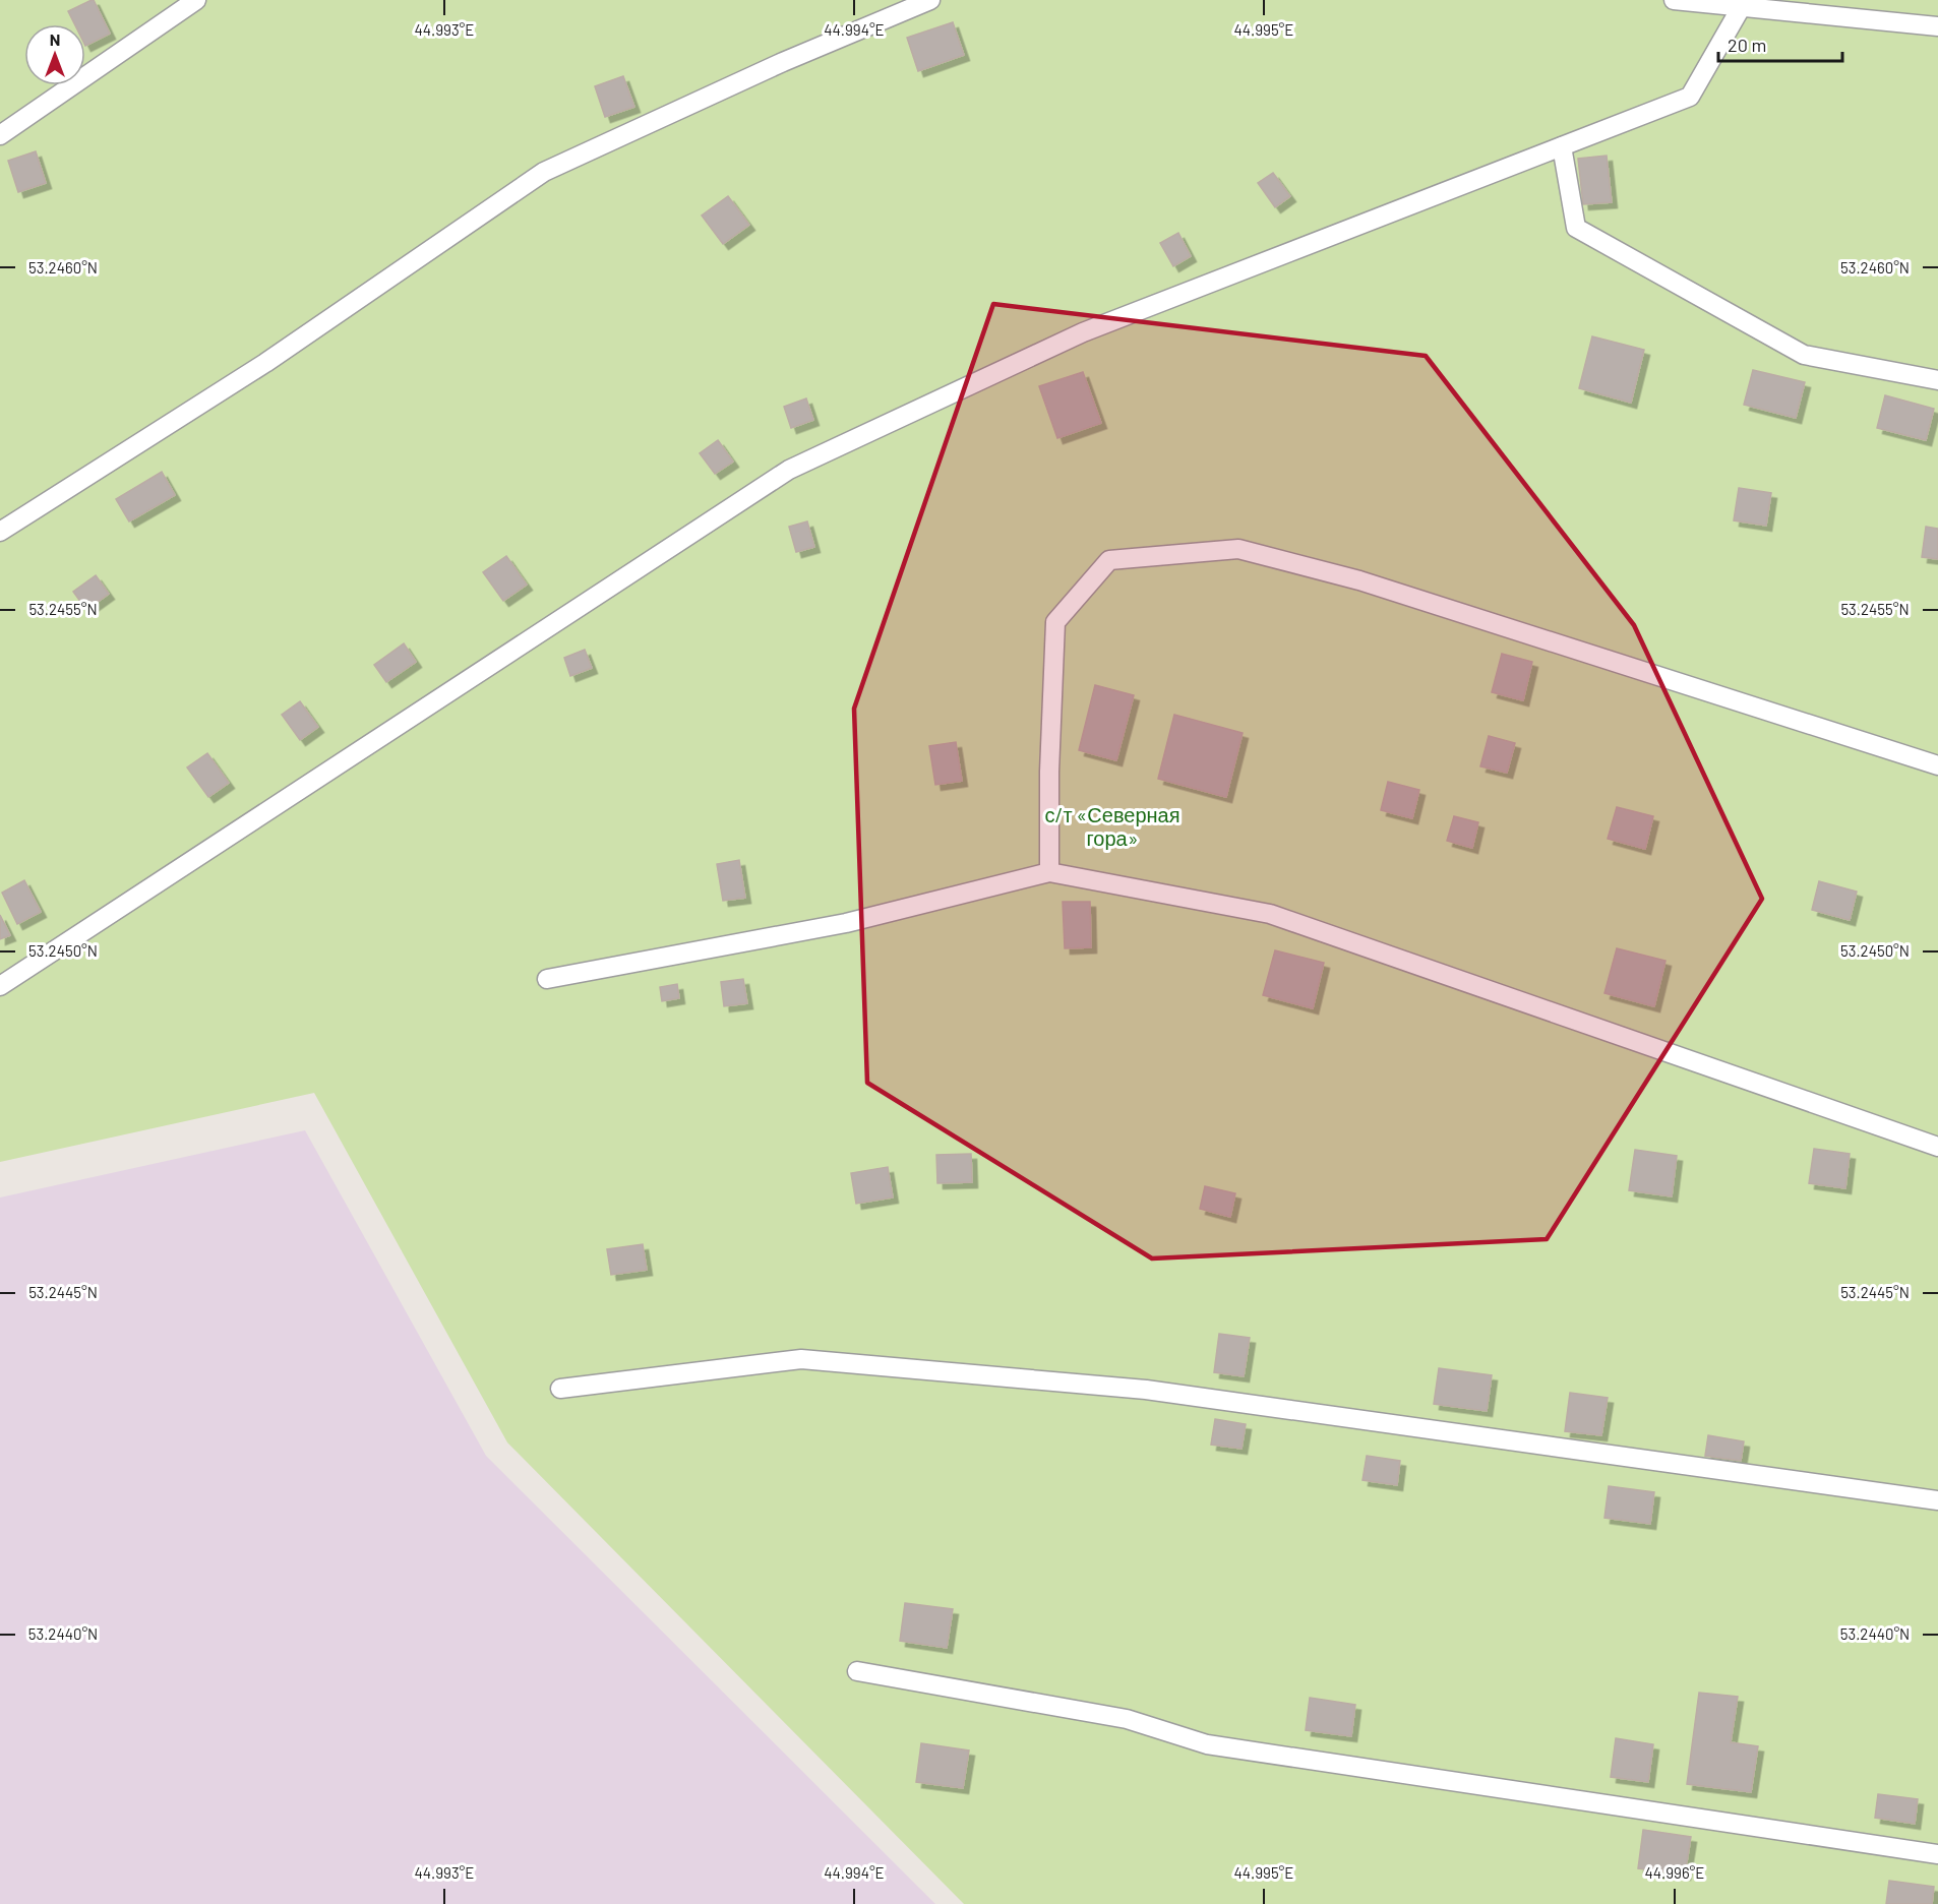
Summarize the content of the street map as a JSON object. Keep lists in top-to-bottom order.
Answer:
{
  "parks": ["с/т «Северная гора»"],
  "scale_bar": "20 m",
  "north": "top",
  "coordinates": [
    "44.993°E",
    "44.994°E",
    "44.995°E",
    "53.2460°N",
    "53.2455°N",
    "53.2450°N",
    "53.2445°N",
    "53.2440°N",
    "44.996°E"
  ]
}
